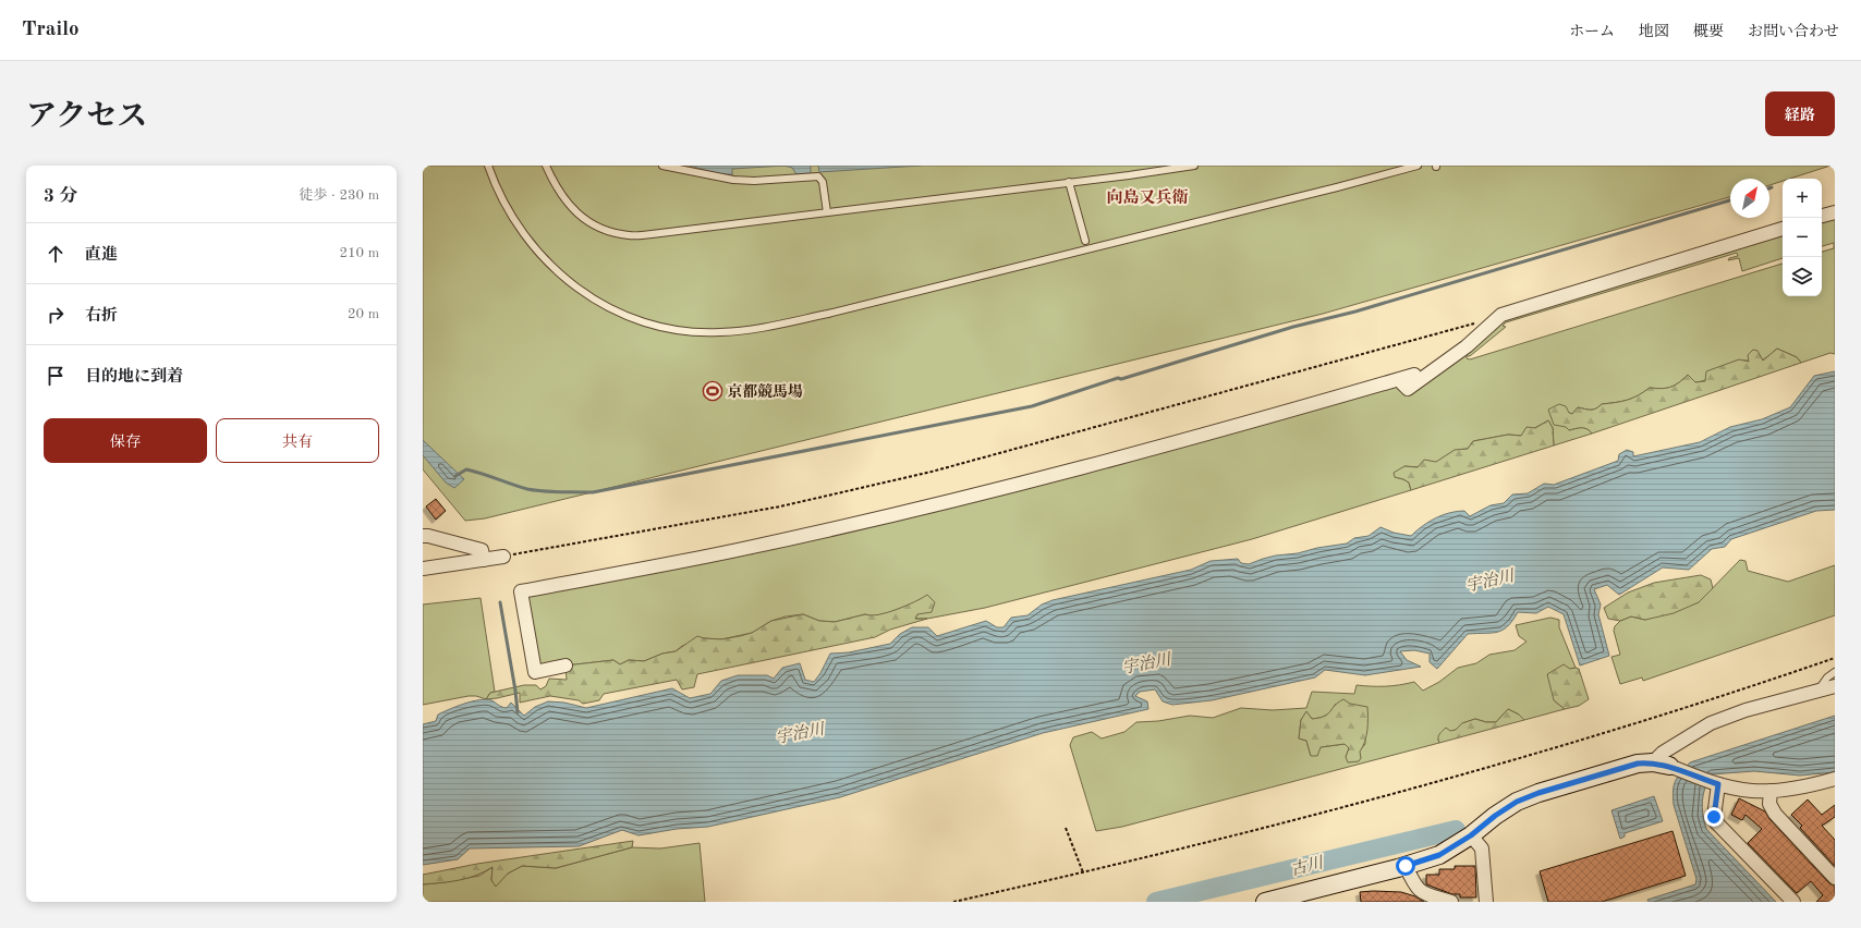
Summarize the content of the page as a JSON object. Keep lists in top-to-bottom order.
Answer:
{
  "districts": ["向島又兵衛"],
  "water": ["宇治川", "古川"],
  "places": {
    "sports": ["京都競馬場"]
  },
  "north": "top right",
  "page": {
    "header": "Trailo",
    "nav": [
      "ホーム",
      "地図",
      "概要",
      "お問い合わせ"
    ],
    "title": "アクセス",
    "buttons": [
      "経路",
      ["保存", "共有"]
    ],
    "heading": ["3 分", "徒歩 · 230 m"],
    "map_buttons": ["+", "−"],
    "list": [
      ["直進", "210 m"],
      ["右折", "20 m"],
      "目的地に到着"
    ]
  }
}
